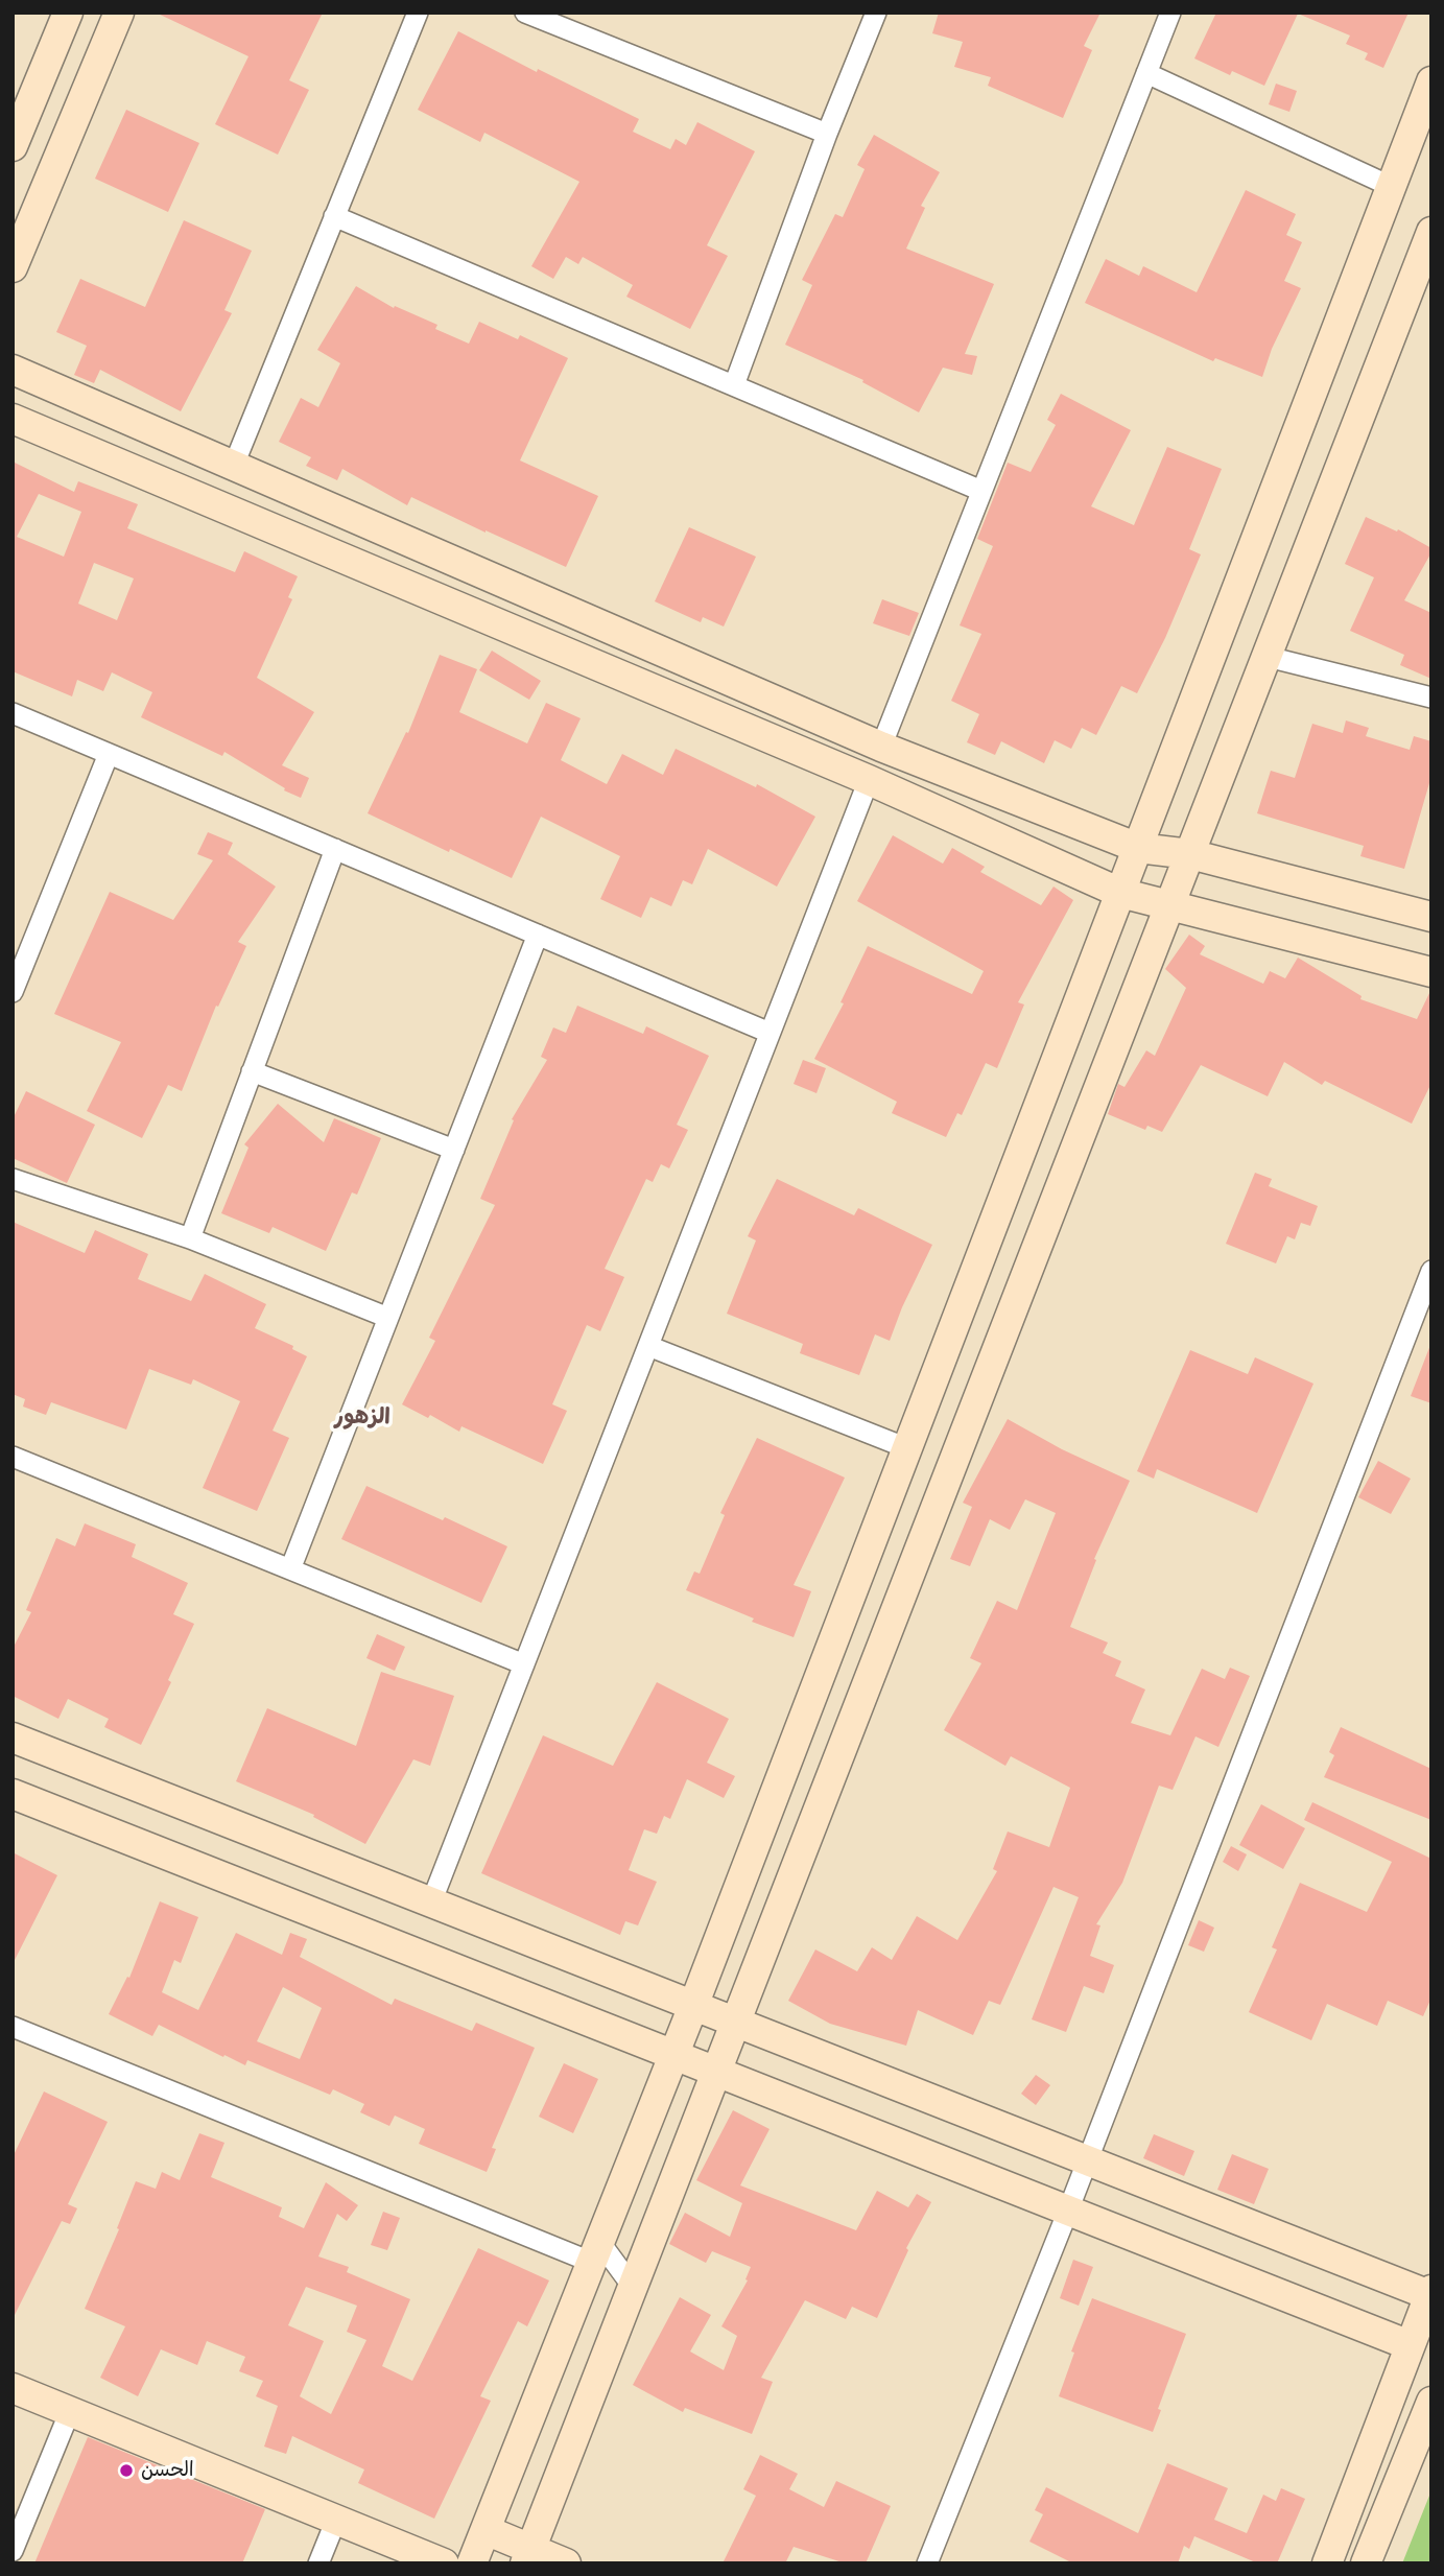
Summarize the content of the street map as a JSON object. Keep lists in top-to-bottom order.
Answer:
{
  "districts": ["الزهور"],
  "places": ["الحسن"]
}
